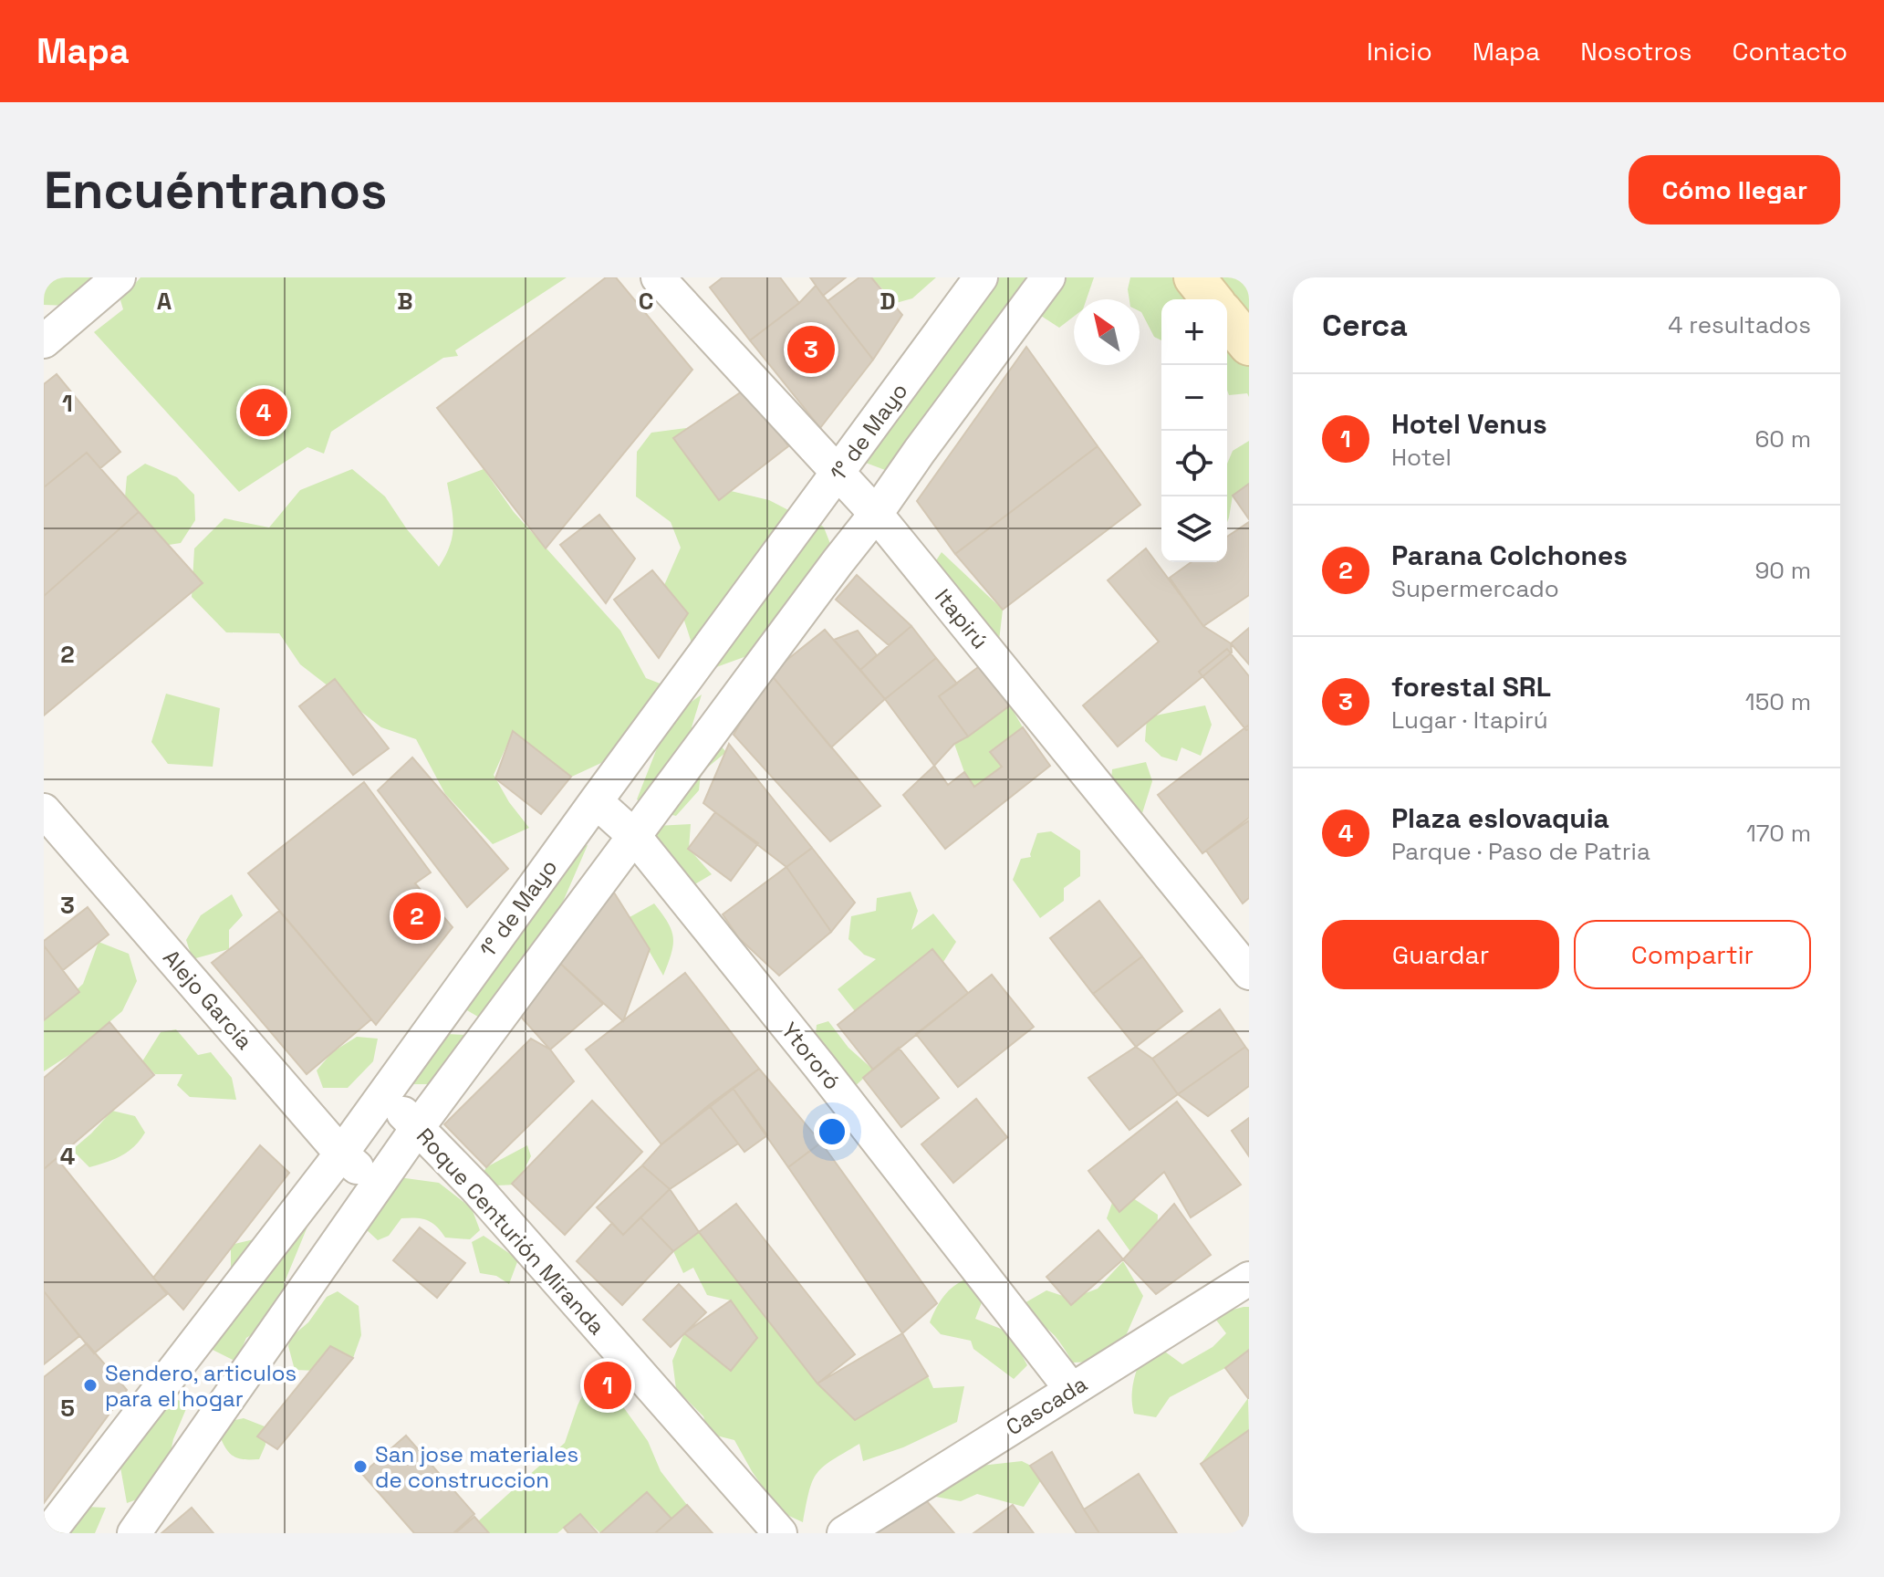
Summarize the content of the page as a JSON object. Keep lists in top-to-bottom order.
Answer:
{
  "streets": {
    "street": [
      "1° de Mayo",
      "Itapirú",
      "Alejo García",
      "Ytororó",
      "Roque Centurión Miranda",
      "Cascada"
    ]
  },
  "crossings": [
    ["1° de Mayo", "Itapirú"],
    ["1° de Mayo", "Alejo García"],
    ["1° de Mayo", "Ytororó"],
    ["1° de Mayo", "Roque Centurión Miranda"],
    ["Ytororó", "Cascada"]
  ],
  "places": ["Sendero, articulos para el hogar", "San jose materiales de construccion"],
  "north": "top left",
  "page": {
    "header": "Mapa",
    "nav": [
      "Inicio",
      "Mapa",
      "Nosotros",
      "Contacto"
    ],
    "buttons": [
      "Cómo llegar",
      ["Guardar", "Compartir"]
    ],
    "title": "Encuéntranos",
    "heading": ["Cerca", "4 resultados"],
    "map_buttons": ["+", "−"],
    "pins": [
      "3",
      "4",
      "2",
      "1"
    ],
    "list": [
      {
        "mark": "1",
        "name": "Hotel Venus",
        "note": "Hotel",
        "value": "60 m"
      },
      {
        "mark": "2",
        "name": "Parana Colchones",
        "note": "Supermercado",
        "value": "90 m"
      },
      {
        "mark": "3",
        "name": "forestal SRL",
        "note": "Lugar · Itapirú",
        "value": "150 m"
      },
      {
        "mark": "4",
        "name": "Plaza eslovaquia",
        "note": "Parque · Paso de Patria",
        "value": "170 m"
      }
    ]
  },
  "grid": {
    "columns": [
      "A",
      "B",
      "C",
      "D"
    ],
    "rows": [
      "1",
      "2",
      "3",
      "4",
      "5"
    ]
  }
}
